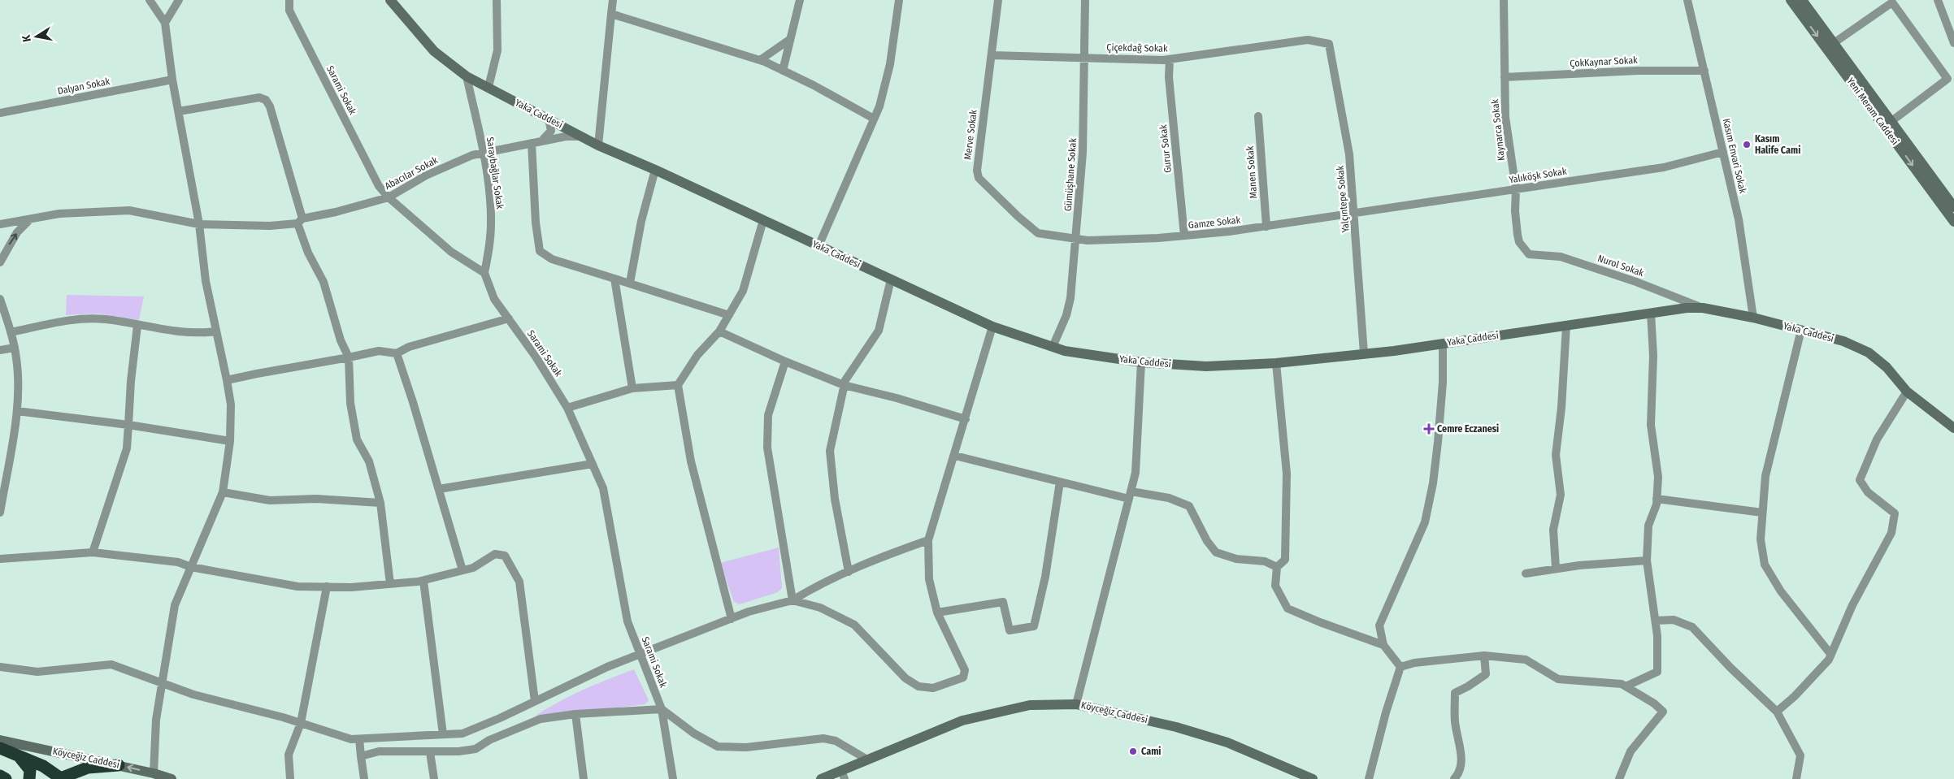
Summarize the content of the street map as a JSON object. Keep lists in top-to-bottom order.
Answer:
{
  "streets": {
    "street": [
      "Çiçekdağ Sokak",
      "ÇokKaynar Sokak",
      "Dalyan Sokak",
      "Sarami Sokak",
      "Yeni Meram Caddesi",
      "Yaka Caddesi",
      "Kaynarca Sokak",
      "Merve Sokak",
      "Gurur Sokak",
      "Kasım Envari Sokak",
      "Manen Sokak",
      "Abacılar Sokak",
      "Saraybağlar Sokak",
      "Gümüşhane Sokak",
      "Yalıköşk Sokak",
      "Yalçıntepe Sokak",
      "Gamze Sokak",
      "Nurol Sokak",
      "Köyceğiz Caddesi"
    ]
  },
  "crossings": [
    ["Çiçekdağ Sokak", "Merve Sokak"],
    ["Çiçekdağ Sokak", "Gurur Sokak"],
    ["Çiçekdağ Sokak", "Gümüşhane Sokak"],
    ["Çiçekdağ Sokak", "Yalçıntepe Sokak"],
    ["ÇokKaynar Sokak", "Kaynarca Sokak"],
    ["ÇokKaynar Sokak", "Kasım Envari Sokak"],
    ["Sarami Sokak", "Abacılar Sokak"],
    ["Sarami Sokak", "Saraybağlar Sokak"],
    ["Yaka Caddesi", "Kasım Envari Sokak"],
    ["Yaka Caddesi", "Abacılar Sokak"],
    ["Yaka Caddesi", "Saraybağlar Sokak"],
    ["Yaka Caddesi", "Gümüşhane Sokak"],
    ["Yaka Caddesi", "Yalçıntepe Sokak"],
    ["Yaka Caddesi", "Nurol Sokak"],
    ["Kaynarca Sokak", "Yalıköşk Sokak"],
    ["Kaynarca Sokak", "Nurol Sokak"],
    ["Merve Sokak", "Gümüşhane Sokak"],
    ["Merve Sokak", "Gamze Sokak"],
    ["Gurur Sokak", "Gamze Sokak"],
    ["Kasım Envari Sokak", "Yalıköşk Sokak"],
    ["Manen Sokak", "Gamze Sokak"],
    ["Abacılar Sokak", "Saraybağlar Sokak"],
    ["Gümüşhane Sokak", "Gamze Sokak"],
    ["Yalıköşk Sokak", "Yalçıntepe Sokak"],
    ["Yalıköşk Sokak", "Gamze Sokak"],
    ["Yalçıntepe Sokak", "Gamze Sokak"]
  ],
  "places": {
    "other": ["Kasım Halife Cami", "Cami"],
    "health": ["Cemre Eczanesi"]
  },
  "north": "left"
}
